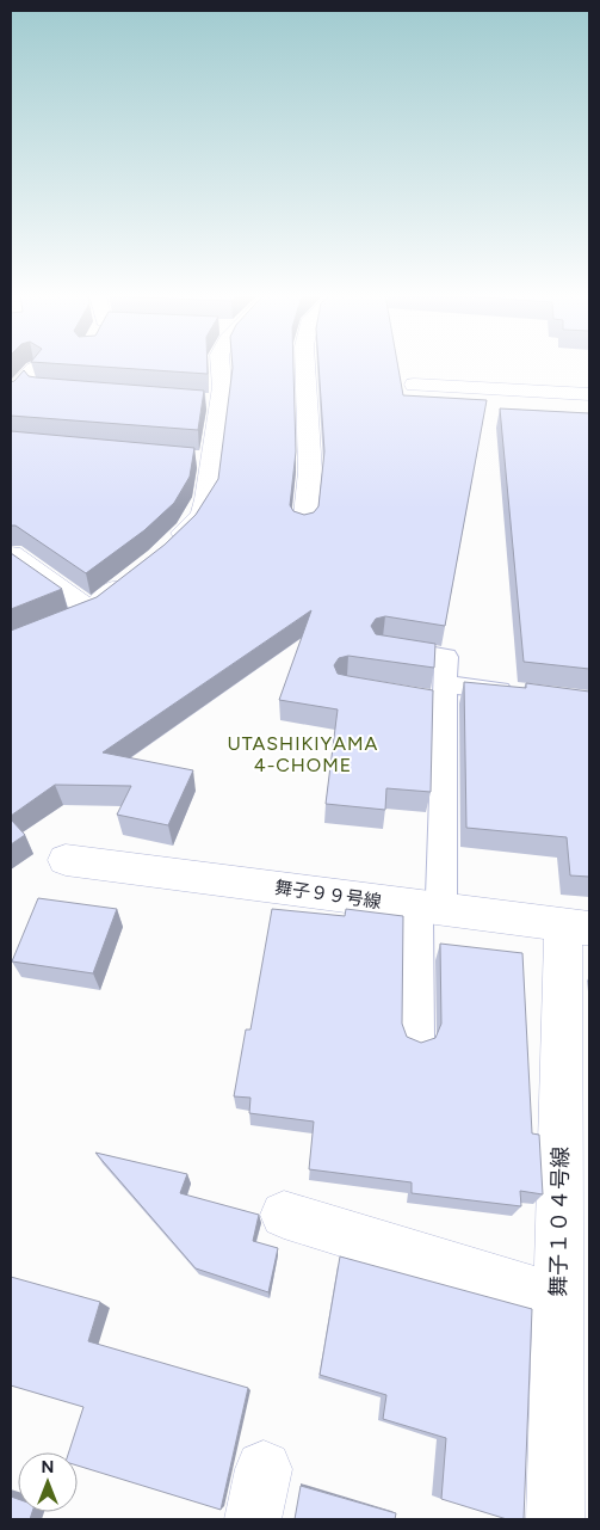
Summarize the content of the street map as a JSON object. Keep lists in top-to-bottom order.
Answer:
{
  "streets": {
    "street": ["舞子９９号線", "舞子１０４号線"]
  },
  "crossings": [
    ["舞子９９号線", "舞子１０４号線"]
  ],
  "districts": ["UTASHIKIYAMA 4-CHOME"],
  "north": "top"
}
